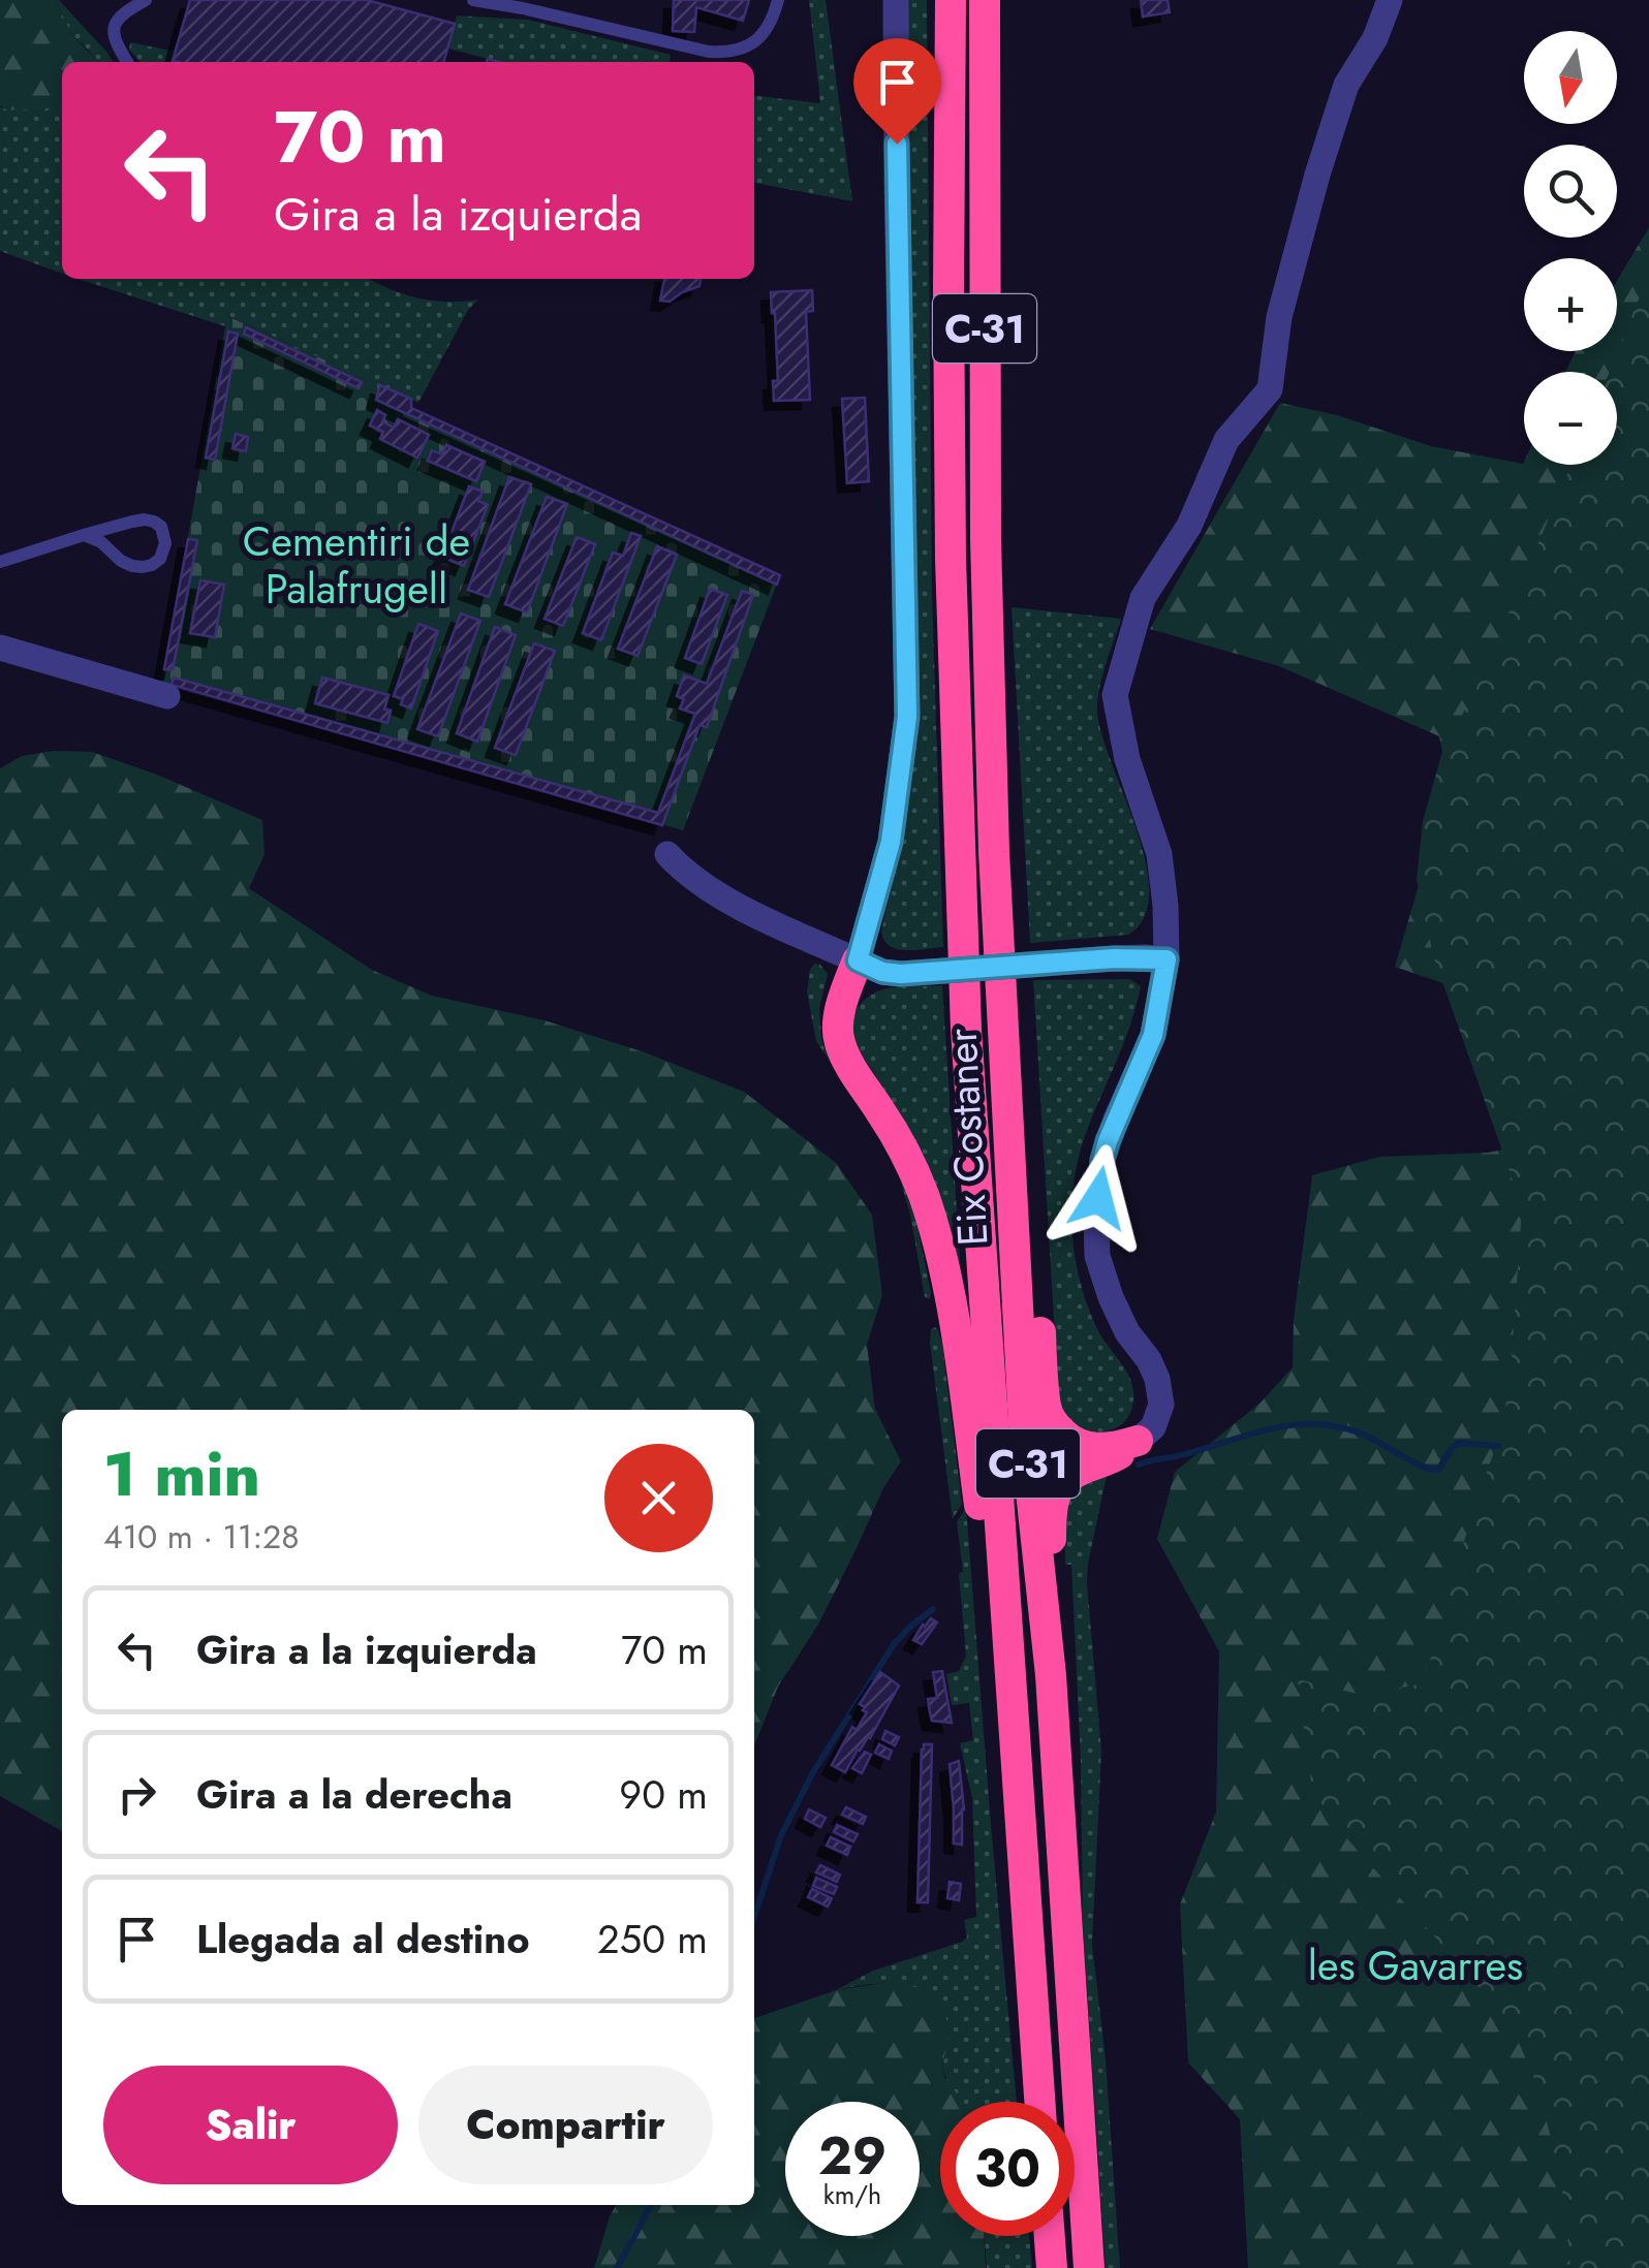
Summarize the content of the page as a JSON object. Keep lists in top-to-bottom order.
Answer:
{
  "streets": {
    "highway": ["C-31", "Eix Costaner"]
  },
  "parks": ["Cementiri de Palafrugell", "les Gavarres"],
  "north": "bottom",
  "page": {
    "map_buttons": ["+", "−"],
    "turn": ["70 m", "Gira a la izquierda"],
    "heading": ["1 min", "410 m · 11:28"],
    "list": [
      {
        "name": "Gira a la izquierda",
        "value": "70 m"
      },
      {
        "name": "Gira a la derecha",
        "value": "90 m"
      },
      {
        "name": "Llegada al destino",
        "value": "250 m"
      }
    ],
    "buttons": ["Salir", "Compartir"],
    "speed": "29 km/h",
    "limit": "30"
  }
}
